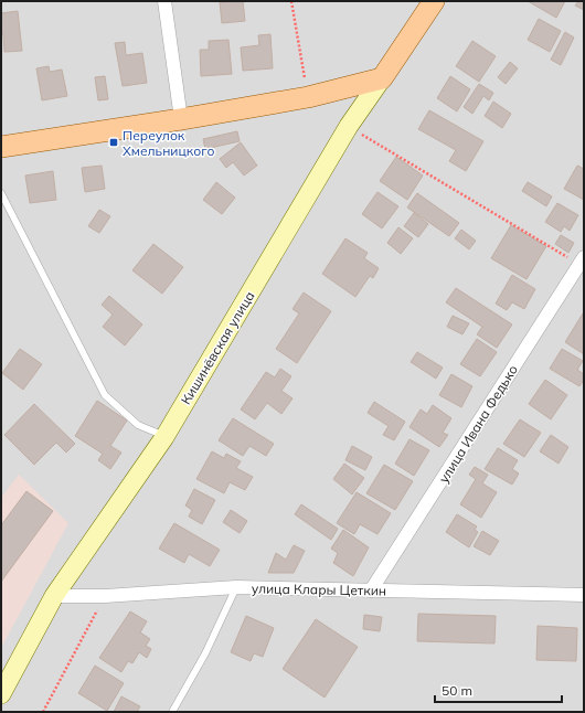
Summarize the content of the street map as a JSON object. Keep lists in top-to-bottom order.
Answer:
{
  "streets": {
    "main road": ["Кишинёвская улица"],
    "street": ["улица Ивана Федько", "улица Клары Цеткин"]
  },
  "crossings": [
    ["Кишинёвская улица", "улица Клары Цеткин"],
    ["улица Ивана Федько", "улица Клары Цеткин"]
  ],
  "places": {
    "transit": ["Переулок Хмельницкого"]
  },
  "scale_bar": "50 m"
}
